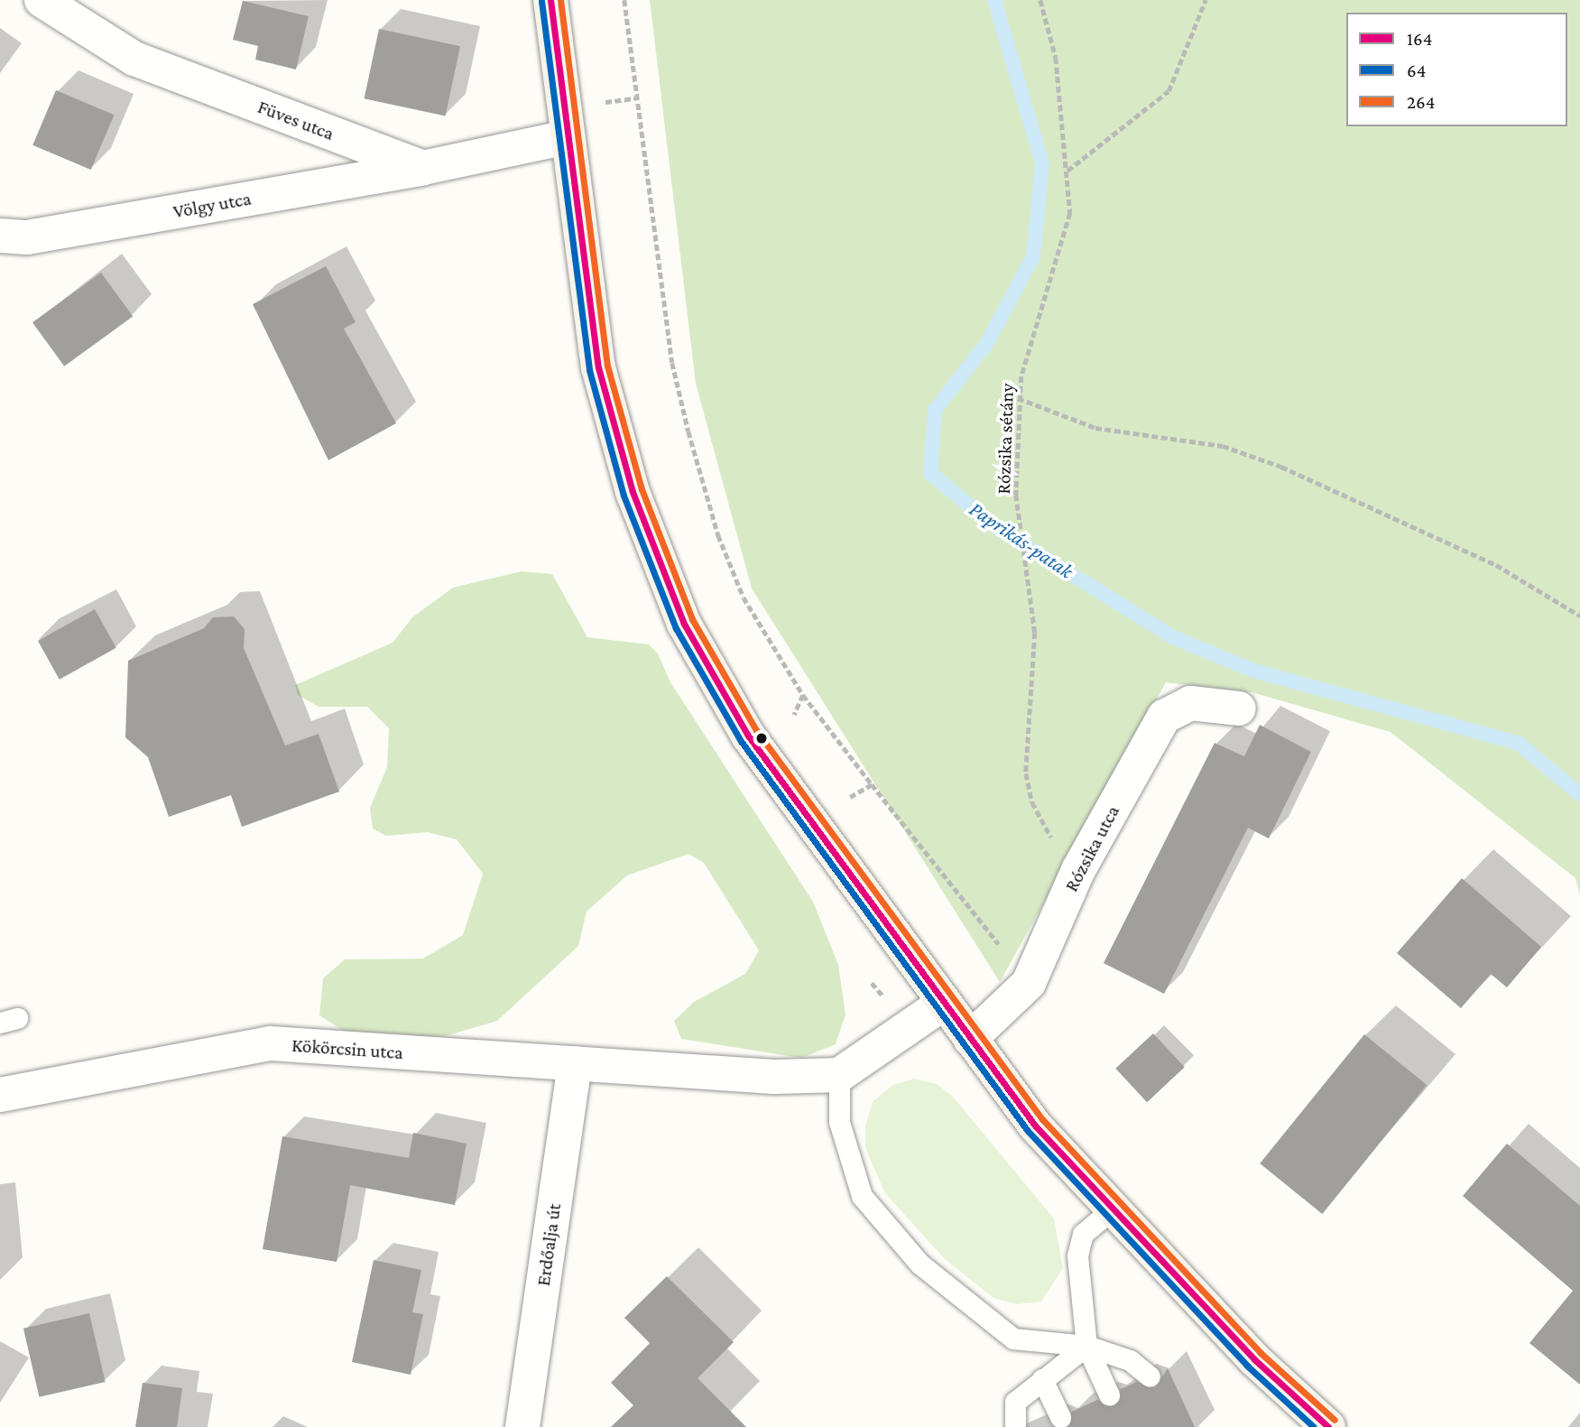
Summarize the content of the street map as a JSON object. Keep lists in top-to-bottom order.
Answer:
{
  "streets": {
    "street": [
      "Füves utca",
      "Völgy utca",
      "Rózsika utca",
      "Kökörcsin utca",
      "Erdőalja út"
    ],
    "path": ["Rózsika sétány"]
  },
  "crossings": [
    ["Füves utca", "Völgy utca"],
    ["Rózsika sétány", "Rózsika utca"],
    ["Kökörcsin utca", "Erdőalja út"]
  ],
  "water": ["Paprikás-patak"],
  "lines": ["transit line 164", "transit line 264", "transit line 64"],
  "legend": ["164", "64", "264"]
}
